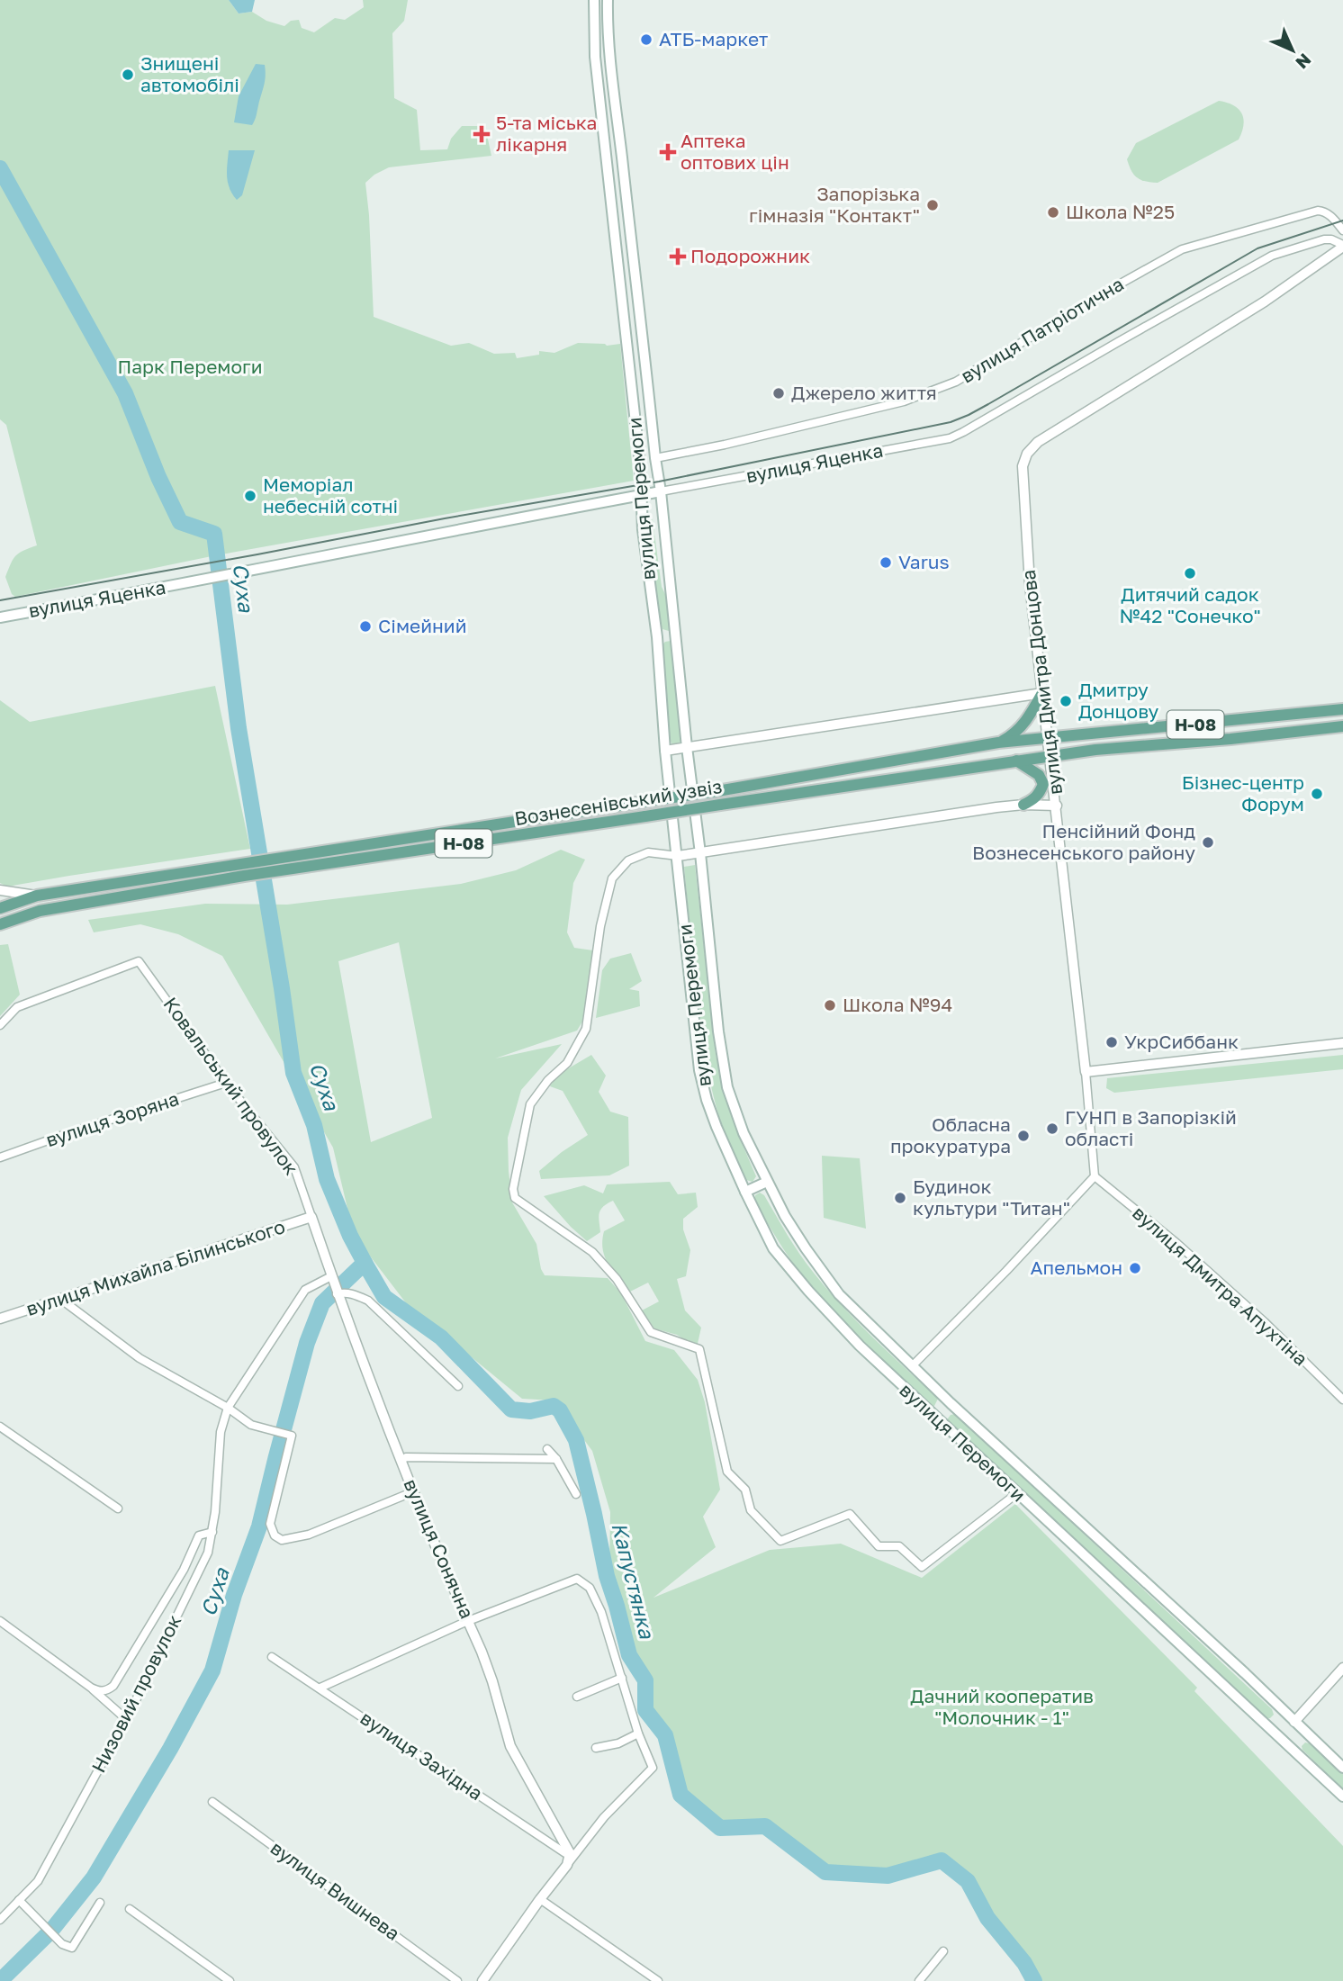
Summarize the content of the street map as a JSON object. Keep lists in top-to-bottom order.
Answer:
{
  "streets": {
    "main road": [
      "вулиця Яценка",
      "вулиця Перемоги",
      "Н-08",
      "Вознесенівський узвіз"
    ],
    "street": [
      "вулиця Патріотична",
      "вулиця Дмитра Донцова",
      "Ковальський провулок",
      "вулиця Зоряна",
      "вулиця Михайла Білинського",
      "вулиця Дмитра Апухтіна",
      "вулиця Сонячна",
      "Низовий провулок",
      "вулиця Західна",
      "вулиця Вишнева"
    ]
  },
  "crossings": [
    ["вулиця Патріотична", "вулиця Перемоги"],
    ["вулиця Яценка", "вулиця Перемоги"],
    ["вулиця Яценка", "вулиця Дмитра Донцова"],
    ["вулиця Дмитра Донцова", "Н-08"],
    ["вулиця Дмитра Донцова", "вулиця Дмитра Апухтіна"],
    ["Н-08", "Вознесенівський узвіз"],
    ["Ковальський провулок", "вулиця Зоряна"],
    ["Ковальський провулок", "вулиця Михайла Білинського"],
    ["Ковальський провулок", "вулиця Сонячна"],
    ["вулиця Михайла Білинського", "вулиця Сонячна"],
    ["вулиця Сонячна", "вулиця Західна"]
  ],
  "water": ["Суха", "Капустянка"],
  "parks": ["Парк Перемоги", "Дачний кооператив \"Молочник - 1\""],
  "places": {
    "other": [
      "АТБ-маркет",
      "Знищені автомобілі",
      "Запорізька гімназія \"Контакт\"",
      "Школа №25",
      "Джерело життя",
      "Меморіал небесній сотні",
      "Varus",
      "Дитячий садок №42 \"Сонечко\"",
      "Сімейний",
      "Дмитру Донцову",
      "Бізнес-центр Форум",
      "Пенсійний Фонд Вознесенського району",
      "Школа №94",
      "УкрСиббанк",
      "ГУНП в Запорізкій області",
      "Обласна прокуратура",
      "Будинок культури \"Титан\"",
      "Апельмон"
    ],
    "health": ["5-та міська лікарня", "Аптека оптових цін", "Подорожник"]
  },
  "north": "bottom right"
}
